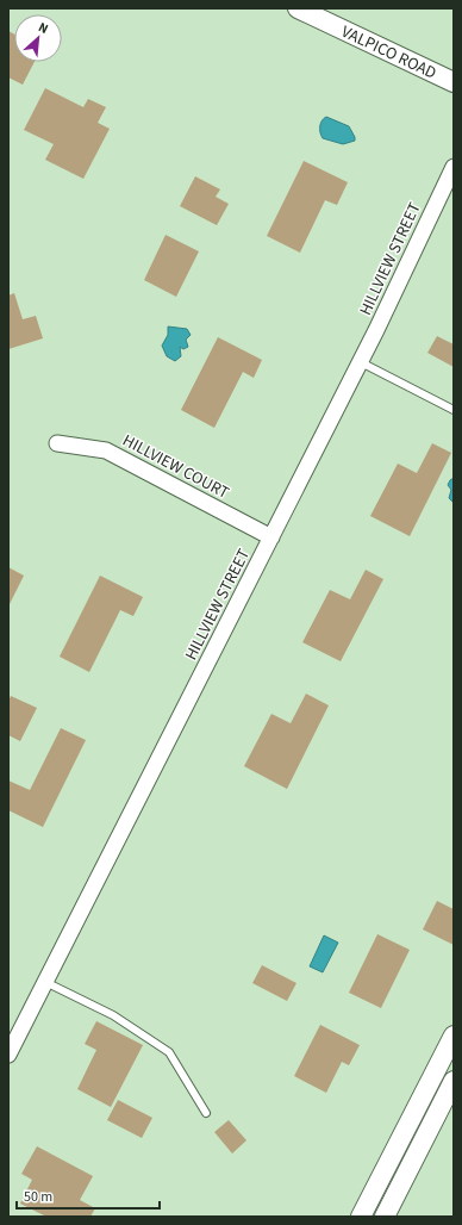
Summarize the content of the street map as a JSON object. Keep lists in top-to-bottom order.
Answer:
{
  "streets": {
    "street": ["VALPICO ROAD", "HILLVIEW STREET", "HILLVIEW COURT"]
  },
  "crossings": [
    ["HILLVIEW STREET", "HILLVIEW COURT"]
  ],
  "scale_bar": "50 m",
  "north": "top right"
}
